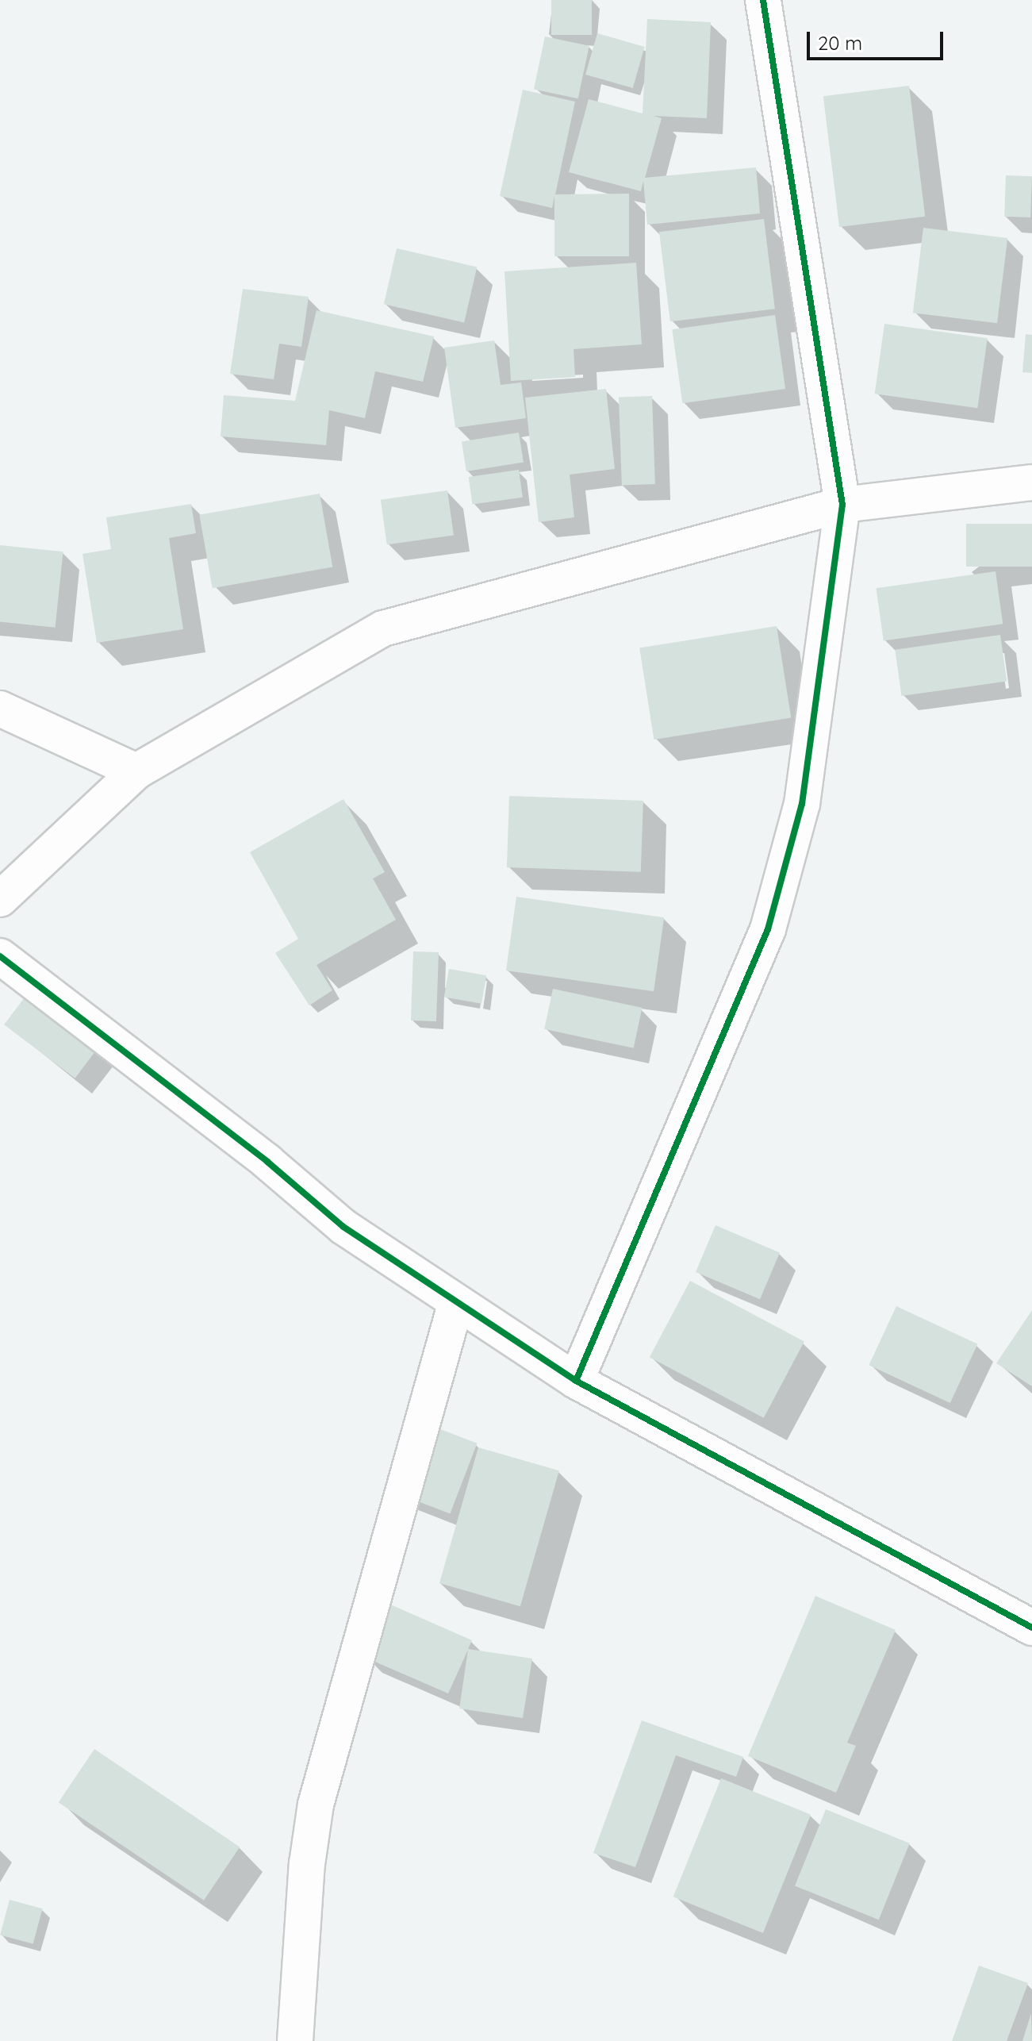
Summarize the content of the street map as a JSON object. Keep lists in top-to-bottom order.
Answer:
{
  "scale_bar": "20 m"
}
